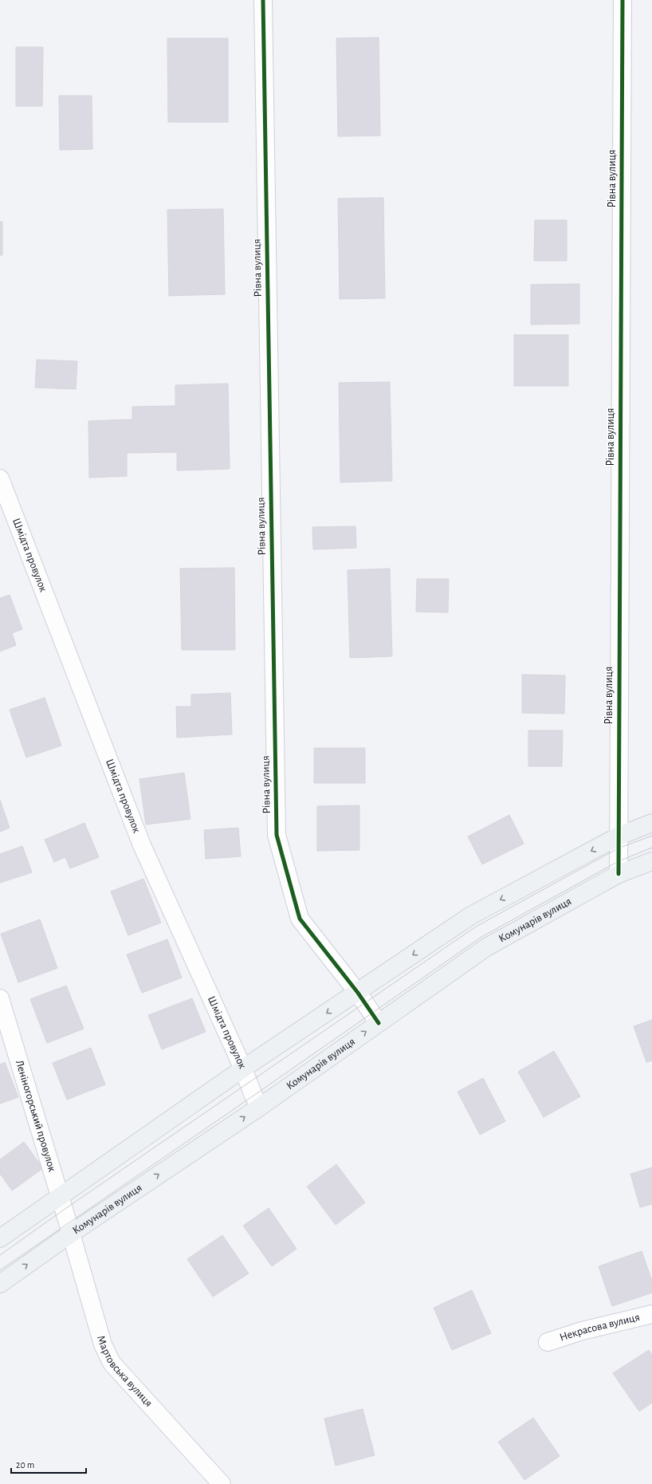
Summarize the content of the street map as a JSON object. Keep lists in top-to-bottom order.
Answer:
{
  "streets": {
    "street": [
      "Рівна вулиця",
      "Шмідта провулок",
      "Комунарів вулиця",
      "Леніногорський провулок",
      "Некрасова вулиця",
      "Мартовська вулиця"
    ]
  },
  "crossings": [
    ["Рівна вулиця", "Комунарів вулиця"],
    ["Шмідта провулок", "Комунарів вулиця"],
    ["Комунарів вулиця", "Леніногорський провулок"],
    ["Комунарів вулиця", "Мартовська вулиця"],
    ["Леніногорський провулок", "Мартовська вулиця"]
  ],
  "scale_bar": "20 m"
}
